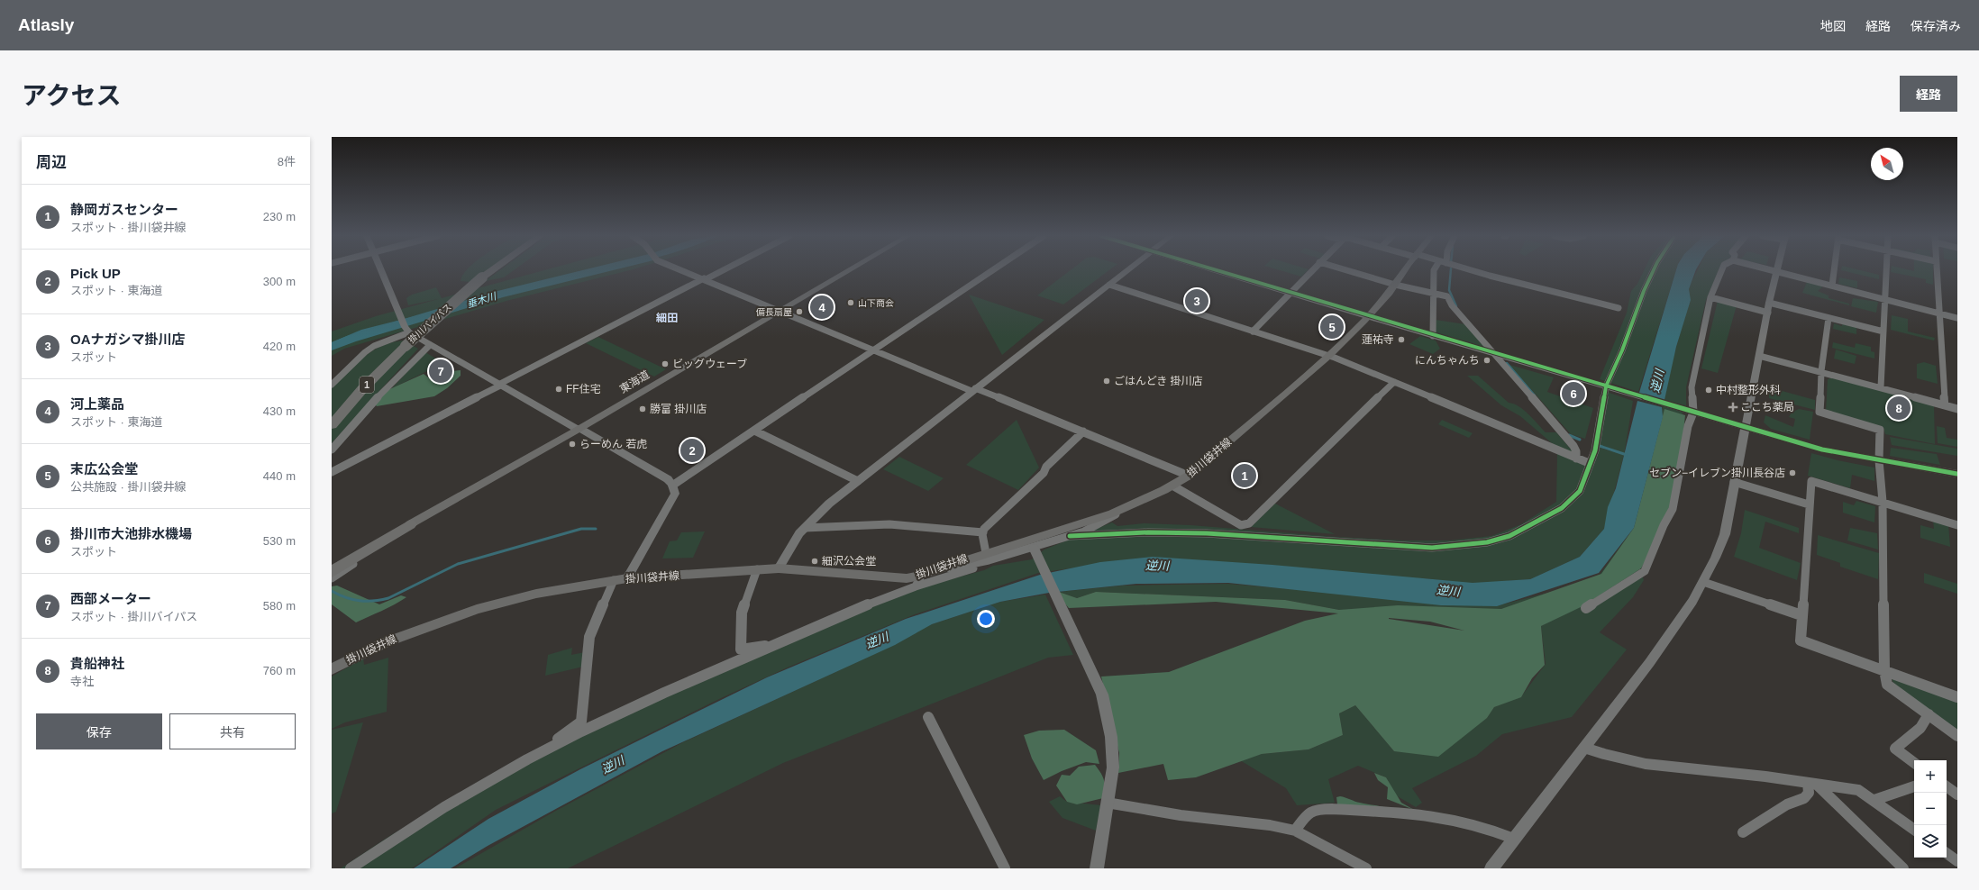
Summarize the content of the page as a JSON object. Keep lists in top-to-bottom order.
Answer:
{
  "streets": {
    "highway": ["掛川バイパス", "1"],
    "main road": ["東海道", "掛川袋井線"]
  },
  "districts": ["細田"],
  "water": ["垂木川", "逆川"],
  "places": {
    "other": [
      "山下商会",
      "備長扇屋",
      "蓮祐寺",
      "にんちゃんち",
      "ビッグウェーブ",
      "ごはんどき 掛川店",
      "FF住宅",
      "中村整形外科",
      "勝富 掛川店",
      "らーめん 若虎",
      "セブン−イレブン掛川長谷店",
      "細沢公会堂"
    ],
    "health": ["ここち薬局"]
  },
  "north": "top left",
  "page": {
    "header": "Atlasly",
    "nav": ["地図", "経路", "保存済み"],
    "title": "アクセス",
    "buttons": [
      "経路",
      ["保存", "共有"]
    ],
    "heading": ["周辺", "8件"],
    "list": [
      {
        "mark": "1",
        "name": "静岡ガスセンター",
        "note": "スポット · 掛川袋井線",
        "value": "230 m"
      },
      {
        "mark": "2",
        "name": "Pick UP",
        "note": "スポット · 東海道",
        "value": "300 m"
      },
      {
        "mark": "3",
        "name": "OAナガシマ掛川店",
        "note": "スポット",
        "value": "420 m"
      },
      {
        "mark": "4",
        "name": "河上薬品",
        "note": "スポット · 東海道",
        "value": "430 m"
      },
      {
        "mark": "5",
        "name": "末広公会堂",
        "note": "公共施設 · 掛川袋井線",
        "value": "440 m"
      },
      {
        "mark": "6",
        "name": "掛川市大池排水機場",
        "note": "スポット",
        "value": "530 m"
      },
      {
        "mark": "7",
        "name": "西部メーター",
        "note": "スポット · 掛川バイパス",
        "value": "580 m"
      },
      {
        "mark": "8",
        "name": "貴船神社",
        "note": "寺社",
        "value": "760 m"
      }
    ],
    "pins": [
      "3",
      "4",
      "5",
      "7",
      "6",
      "8",
      "2",
      "1"
    ],
    "map_buttons": ["+", "−"]
  }
}
